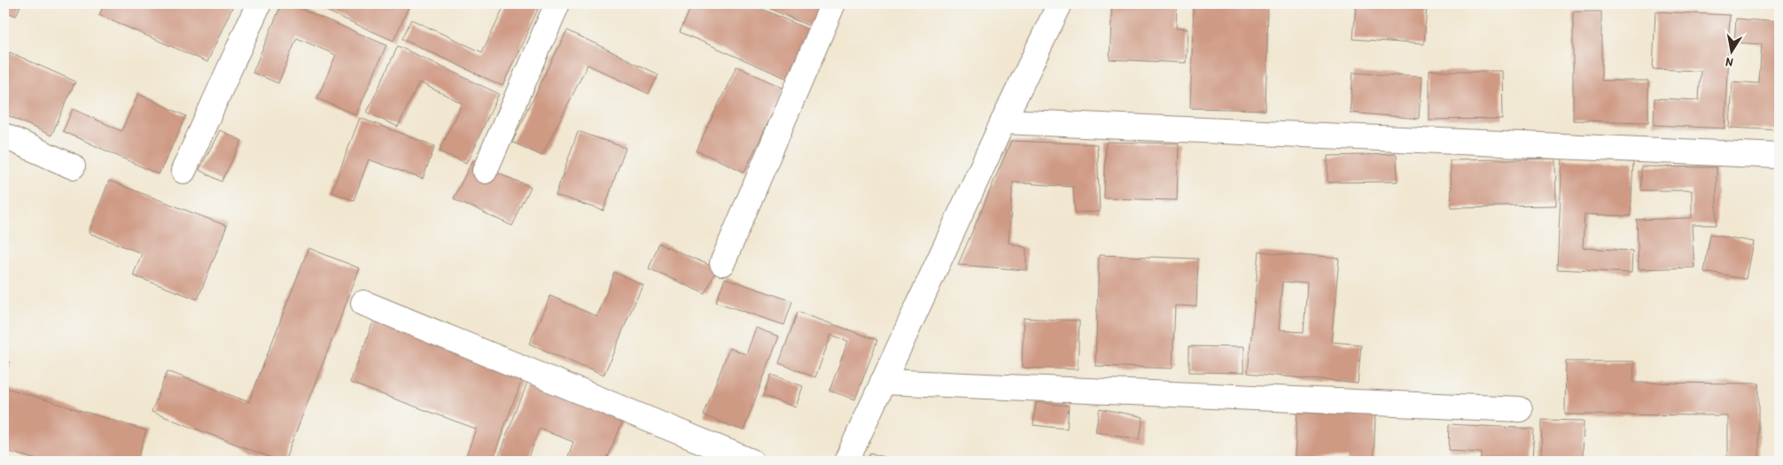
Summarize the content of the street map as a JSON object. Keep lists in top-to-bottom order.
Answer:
{
  "north": "bottom"
}
